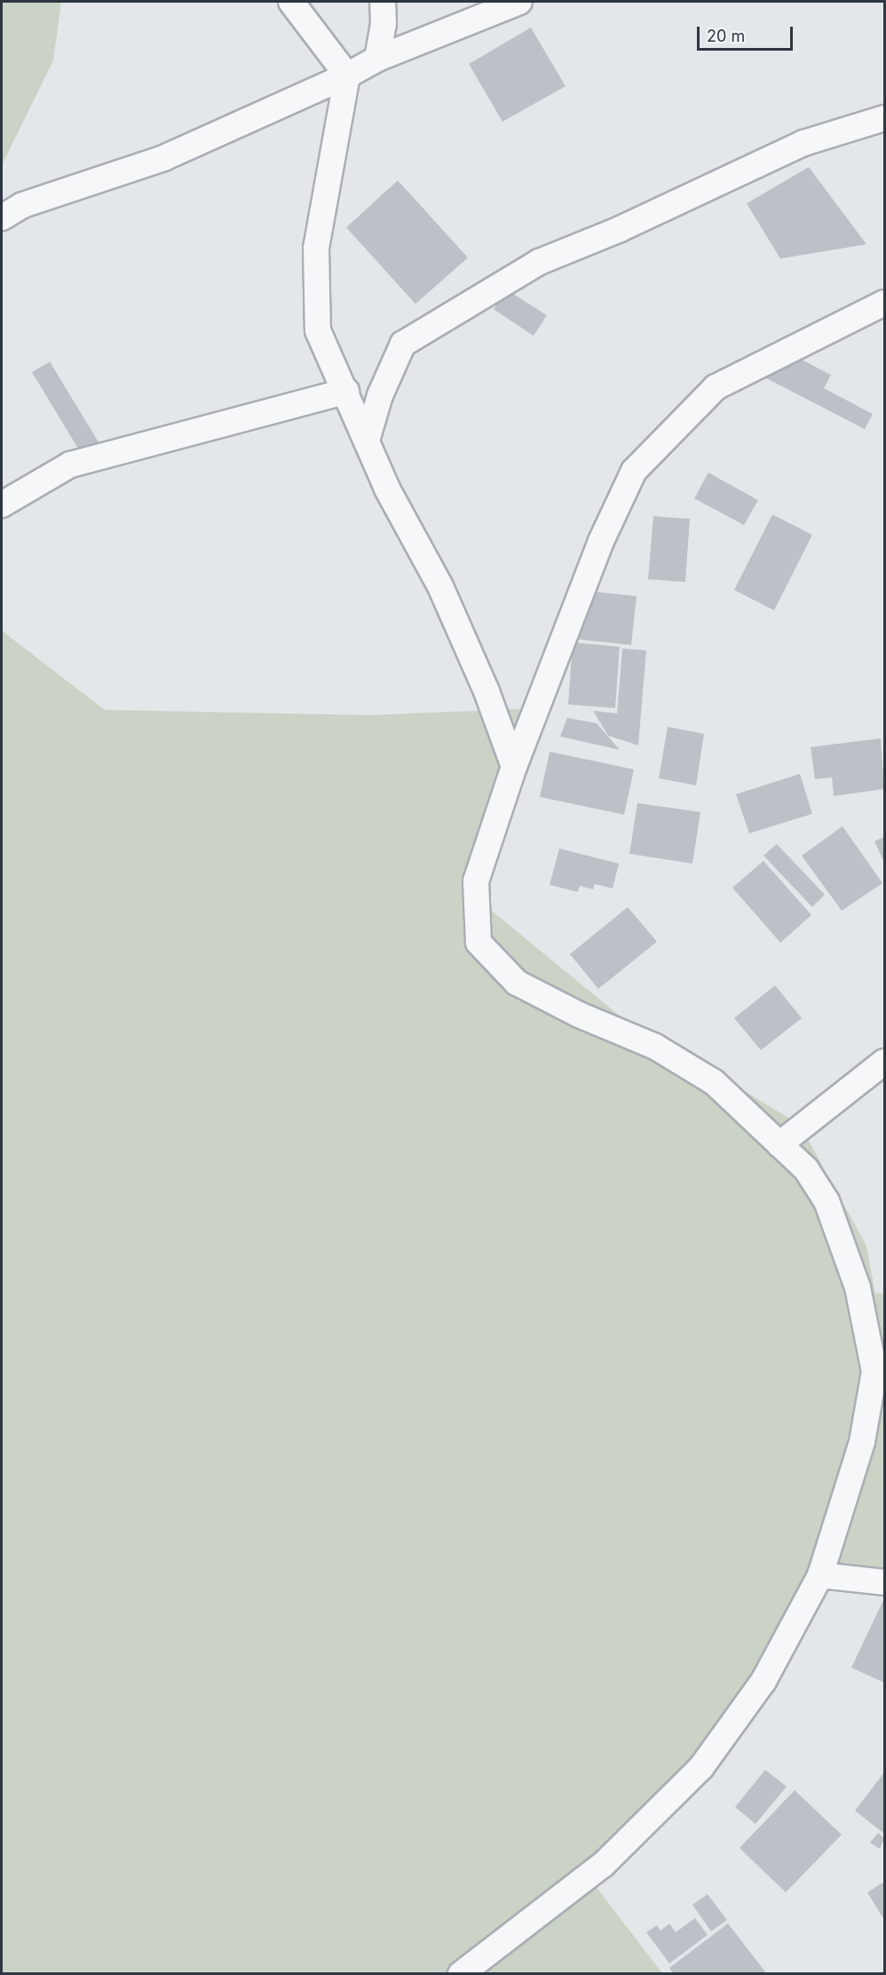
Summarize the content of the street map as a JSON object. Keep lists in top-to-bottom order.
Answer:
{
  "scale_bar": "20 m"
}
